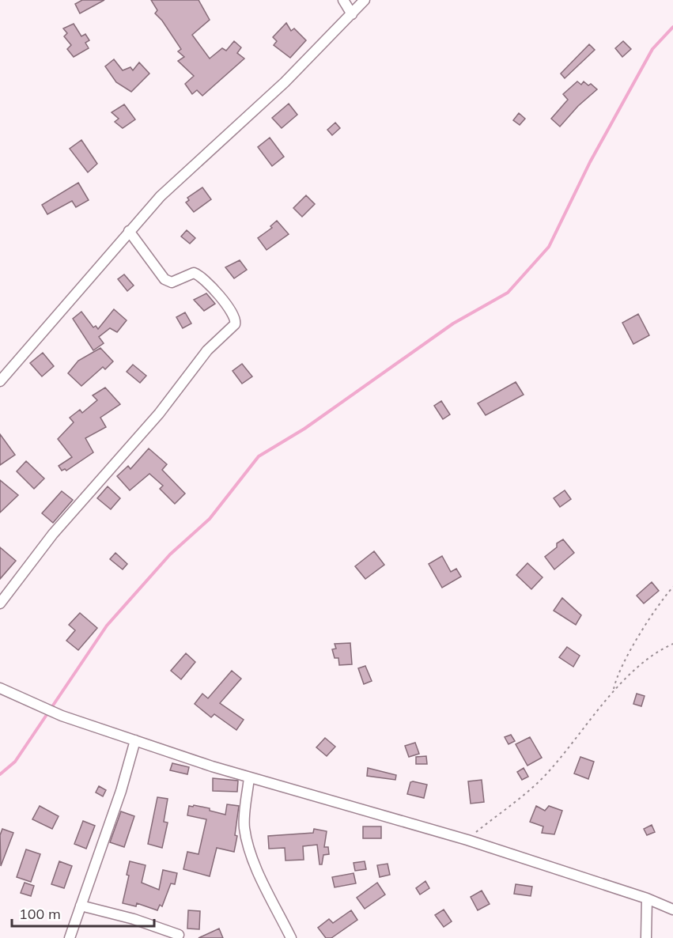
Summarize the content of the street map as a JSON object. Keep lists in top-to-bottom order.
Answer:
{
  "scale_bar": "100 m"
}
